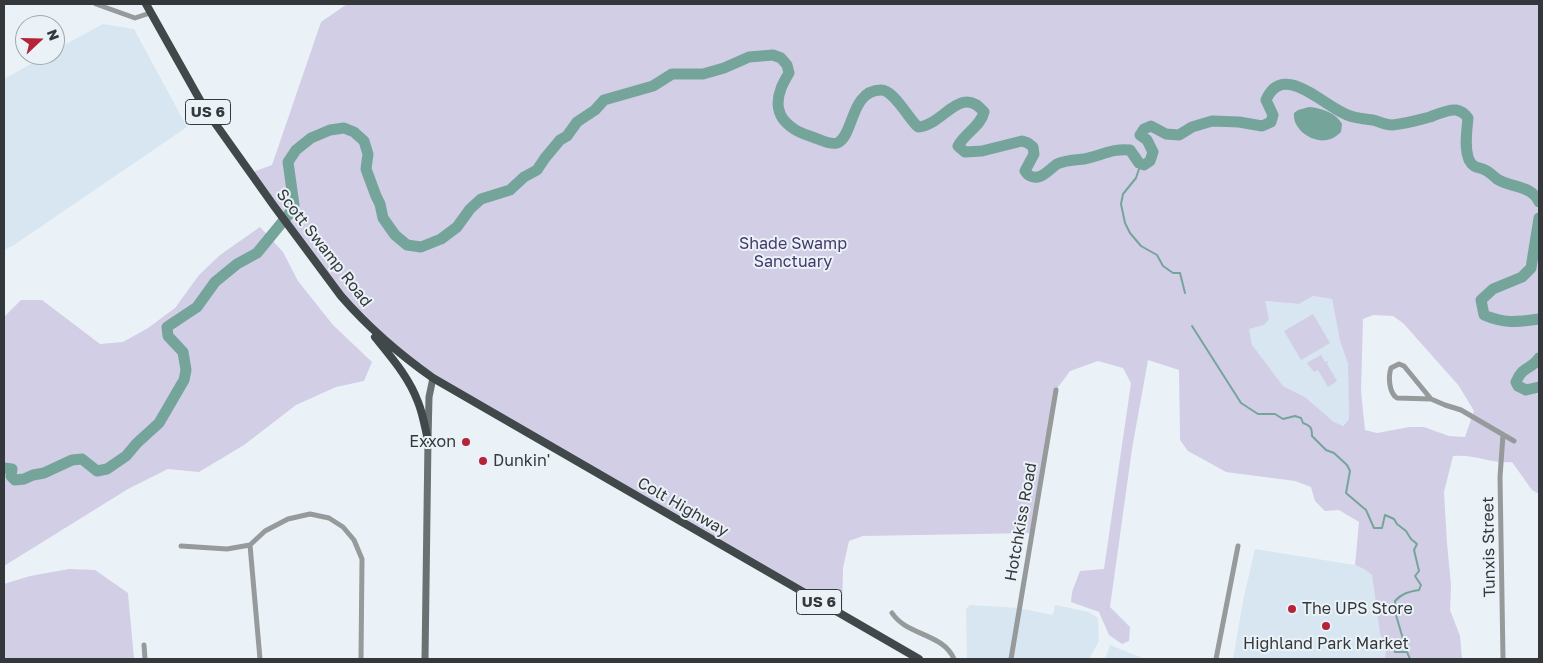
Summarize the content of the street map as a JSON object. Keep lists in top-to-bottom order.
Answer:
{
  "streets": {
    "highway": ["US 6", "Scott Swamp Road", "Colt Highway"],
    "street": ["Hotchkiss Road", "Tunxis Street"]
  },
  "crossings": [
    ["Scott Swamp Road", "Colt Highway"]
  ],
  "parks": ["Shade Swamp Sanctuary"],
  "places": [
    "Exxon",
    "Dunkin'",
    "The UPS Store",
    "Highland Park Market"
  ],
  "north": "right"
}
